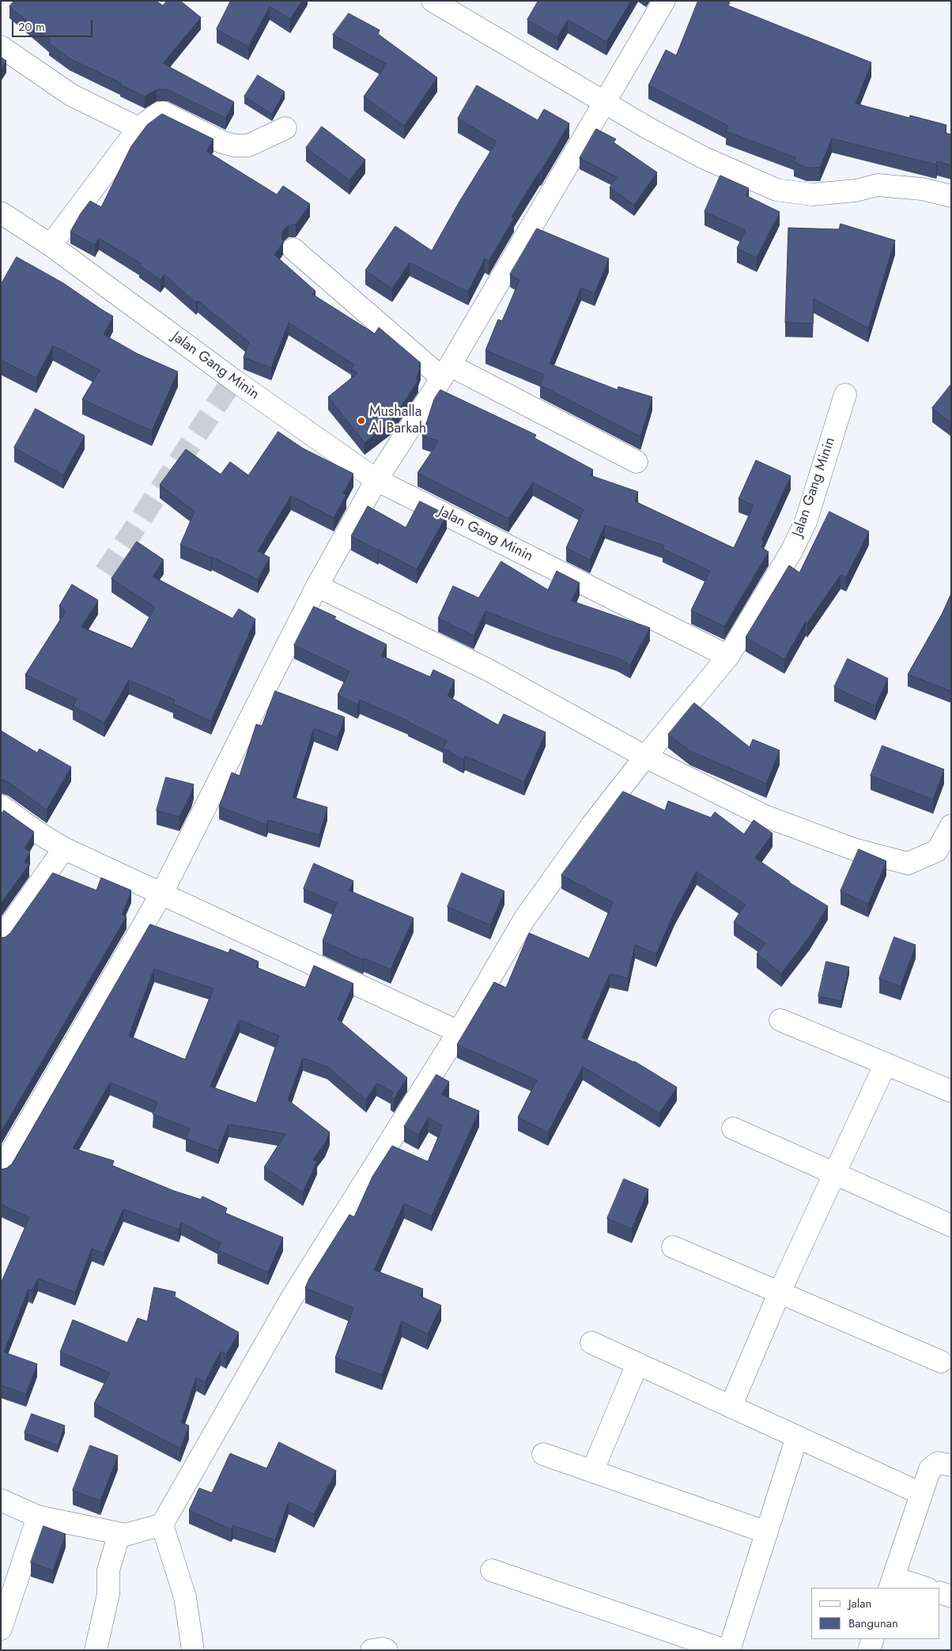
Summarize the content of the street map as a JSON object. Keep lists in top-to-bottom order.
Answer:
{
  "streets": {
    "street": ["Jalan Gang Minin"]
  },
  "places": ["Mushalla Al Barkah"],
  "legend": ["Jalan", "Bangunan"],
  "scale_bar": "20 m"
}
